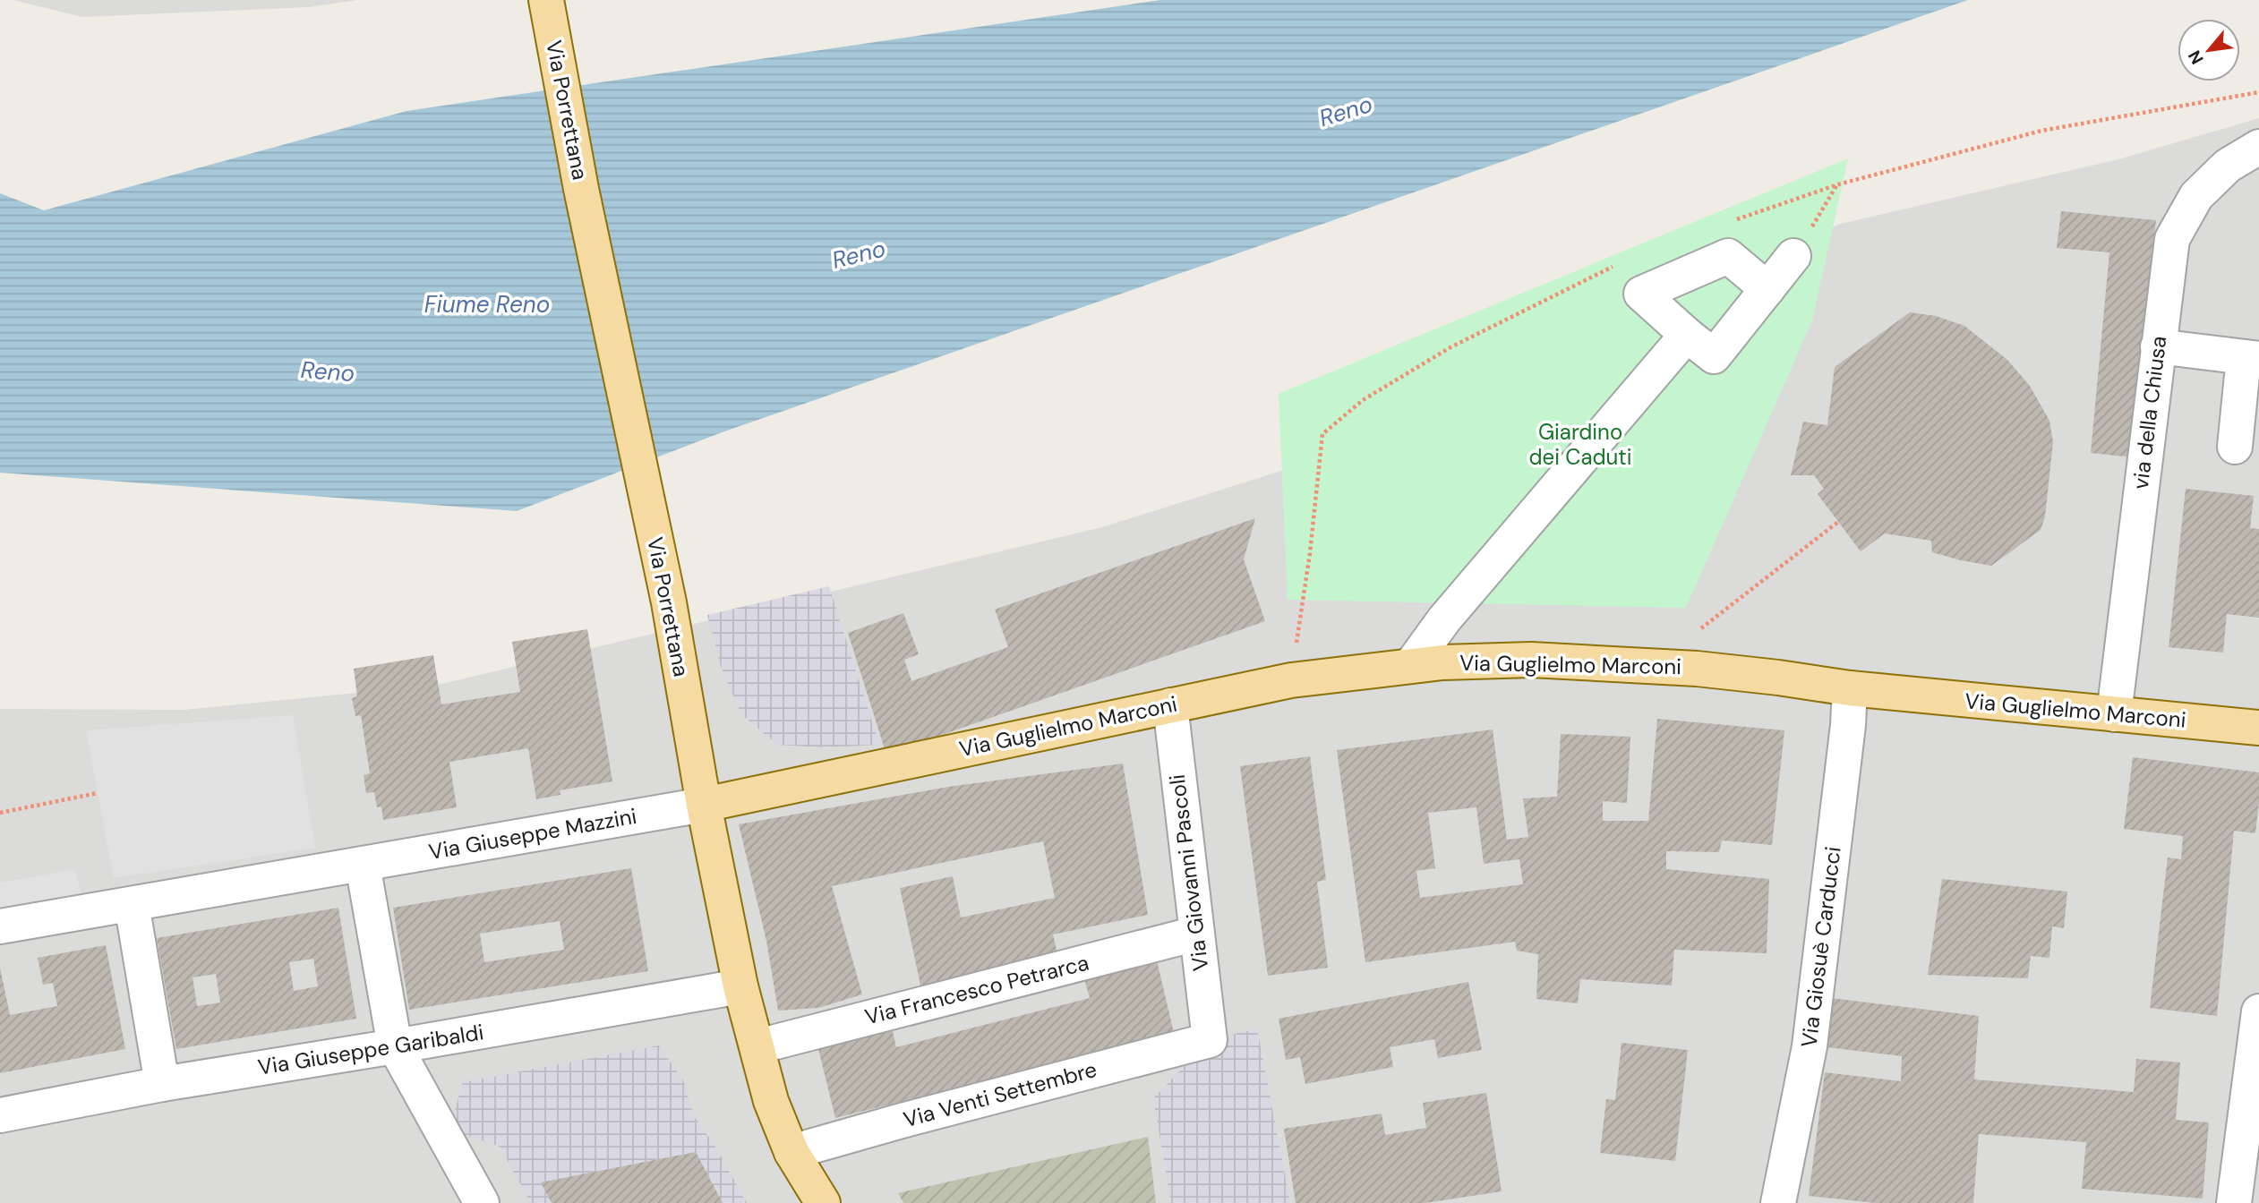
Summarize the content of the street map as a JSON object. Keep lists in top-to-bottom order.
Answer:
{
  "streets": {
    "main road": ["Via Porrettana", "Via Guglielmo Marconi"],
    "street": [
      "via della Chiusa",
      "Via Giuseppe Mazzini",
      "Via Giovanni Pascoli",
      "Via Giosuè Carducci",
      "Via Francesco Petrarca",
      "Via Giuseppe Garibaldi",
      "Via Venti Settembre"
    ]
  },
  "crossings": [
    ["Via Porrettana", "Via Guglielmo Marconi"],
    ["Via Porrettana", "Via Giuseppe Mazzini"],
    ["Via Porrettana", "Via Francesco Petrarca"],
    ["Via Porrettana", "Via Giuseppe Garibaldi"],
    ["Via Porrettana", "Via Venti Settembre"],
    ["via della Chiusa", "Via Guglielmo Marconi"],
    ["Via Guglielmo Marconi", "Via Giuseppe Mazzini"],
    ["Via Guglielmo Marconi", "Via Giovanni Pascoli"],
    ["Via Guglielmo Marconi", "Via Giosuè Carducci"],
    ["Via Giovanni Pascoli", "Via Francesco Petrarca"],
    ["Via Giovanni Pascoli", "Via Venti Settembre"]
  ],
  "water": ["Reno", "Fiume Reno"],
  "parks": ["Giardino dei Caduti"],
  "north": "bottom left"
}
